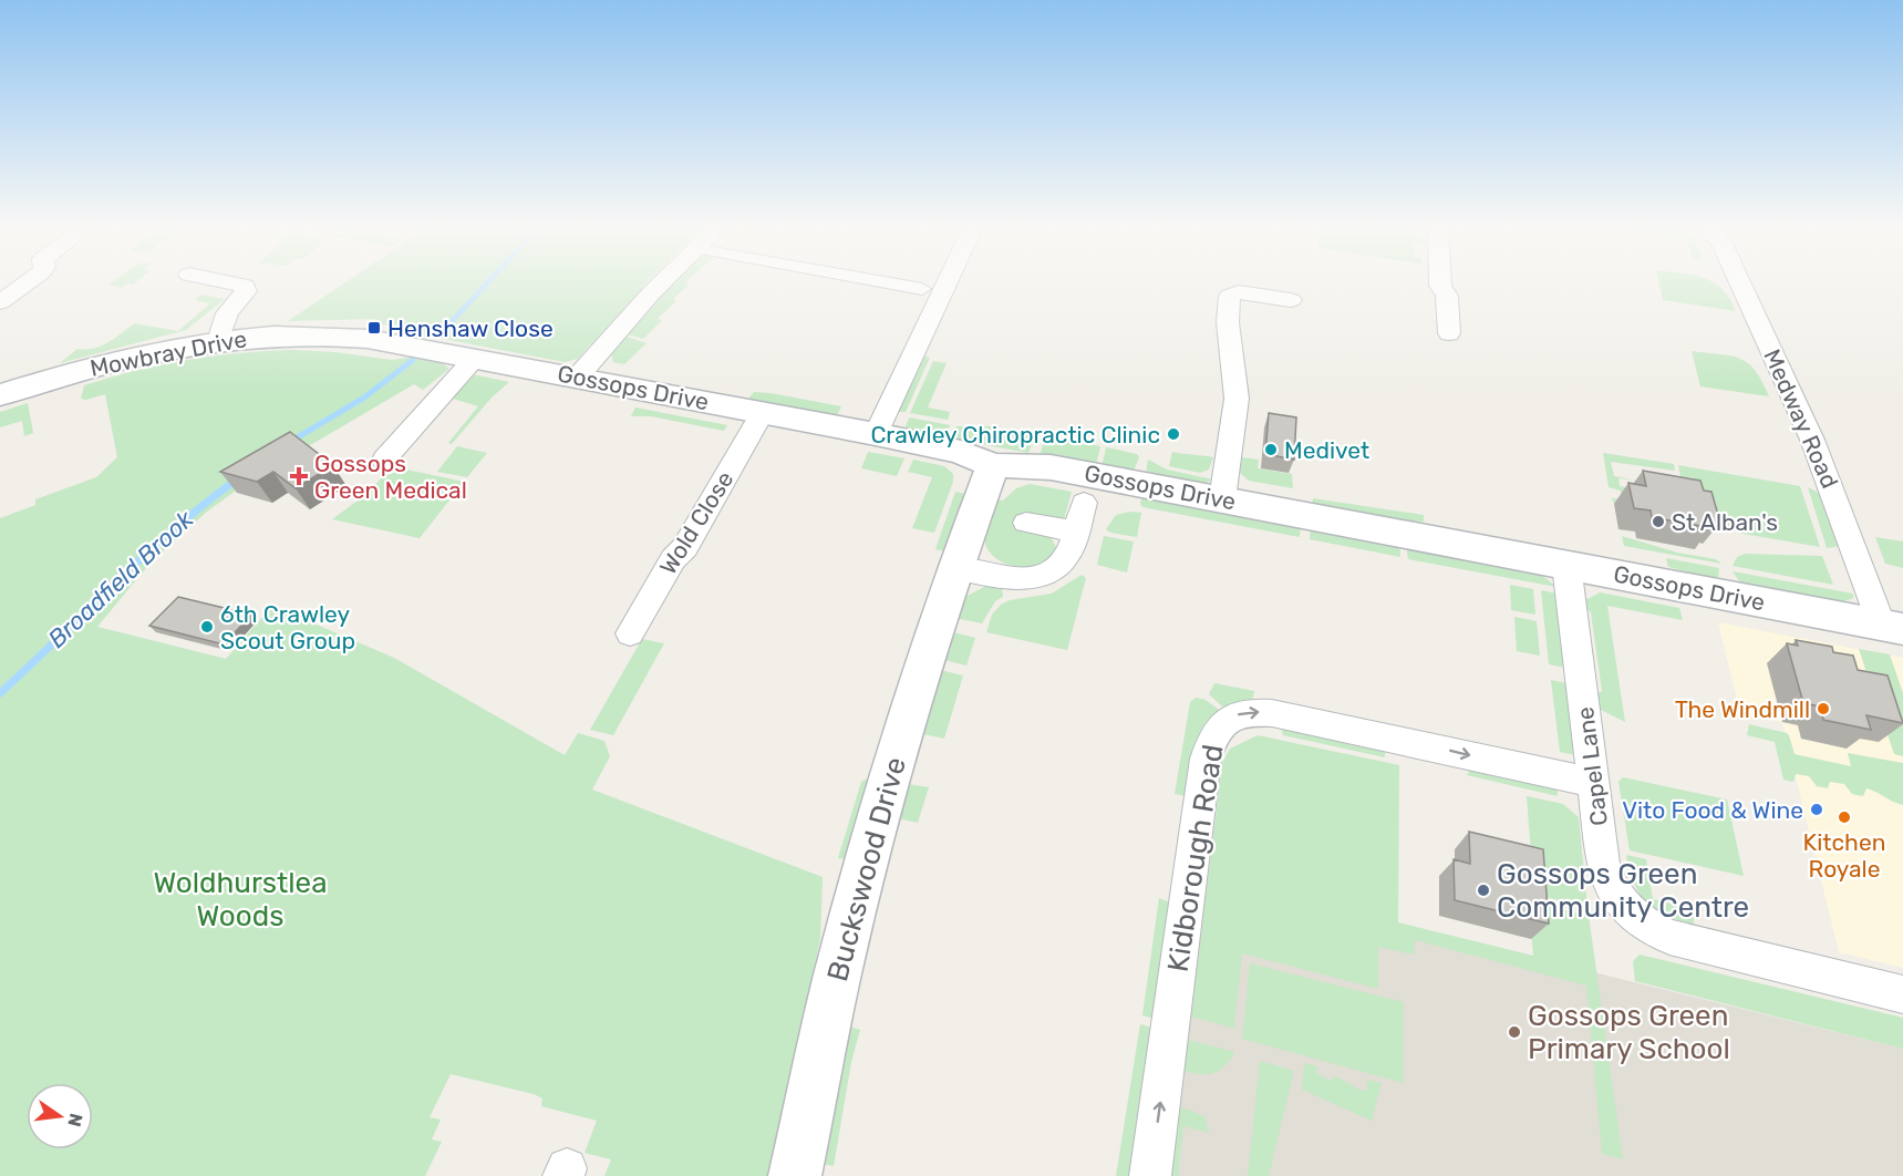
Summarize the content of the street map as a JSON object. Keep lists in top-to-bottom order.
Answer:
{
  "streets": {
    "street": [
      "Mowbray Drive",
      "Gossops Drive",
      "Medway Road",
      "Wold Close",
      "Capel Lane",
      "Kidborough Road",
      "Buckswood Drive"
    ]
  },
  "crossings": [
    ["Mowbray Drive", "Gossops Drive"],
    ["Gossops Drive", "Medway Road"],
    ["Gossops Drive", "Wold Close"],
    ["Gossops Drive", "Capel Lane"],
    ["Gossops Drive", "Buckswood Drive"],
    ["Capel Lane", "Kidborough Road"]
  ],
  "water": ["Broadfield Brook"],
  "parks": ["Woldhurstlea Woods"],
  "places": {
    "transit": ["Henshaw Close"],
    "other": [
      "Crawley Chiropractic Clinic",
      "Medivet",
      "St Alban's",
      "6th Crawley Scout Group",
      "The Windmill",
      "Vito Food & Wine",
      "Kitchen Royale",
      "Gossops Green Community Centre",
      "Gossops Green Primary School"
    ],
    "health": ["Gossops Green Medical"]
  },
  "north": "right"
}
